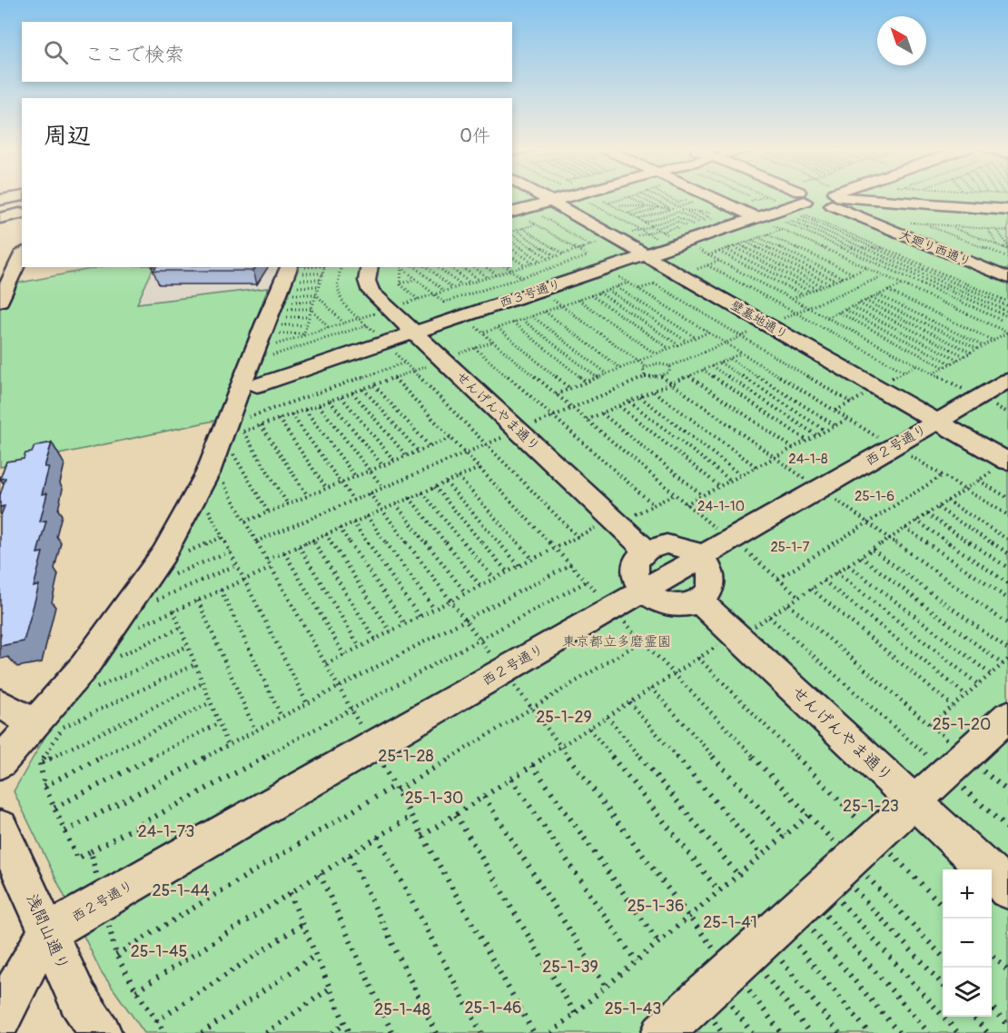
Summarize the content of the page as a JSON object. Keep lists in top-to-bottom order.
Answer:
{
  "streets": {
    "street": [
      "大廻り西通り",
      "西３号通り",
      "壁墓地通り",
      "せんげんやま通り",
      "西２号通り",
      "浅間山通り"
    ]
  },
  "crossings": [
    ["西３号通り", "壁墓地通り"],
    ["西３号通り", "せんげんやま通り"],
    ["壁墓地通り", "西２号通り"],
    ["西２号通り", "浅間山通り"]
  ],
  "parks": [
    "24-1-8",
    "25-1-6",
    "24-1-10",
    "25-1-7",
    "東京都立多磨霊園",
    "25-1-29",
    "25-1-20",
    "25-1-28",
    "25-1-30",
    "25-1-23",
    "24-1-73",
    "25-1-44",
    "25-1-36",
    "25-1-41",
    "25-1-45",
    "25-1-39",
    "25-1-46",
    "25-1-43",
    "25-1-48"
  ],
  "north": "top left",
  "page": {
    "search": "ここで検索",
    "heading": ["周辺", "0件"],
    "map_buttons": ["+", "−"]
  }
}
